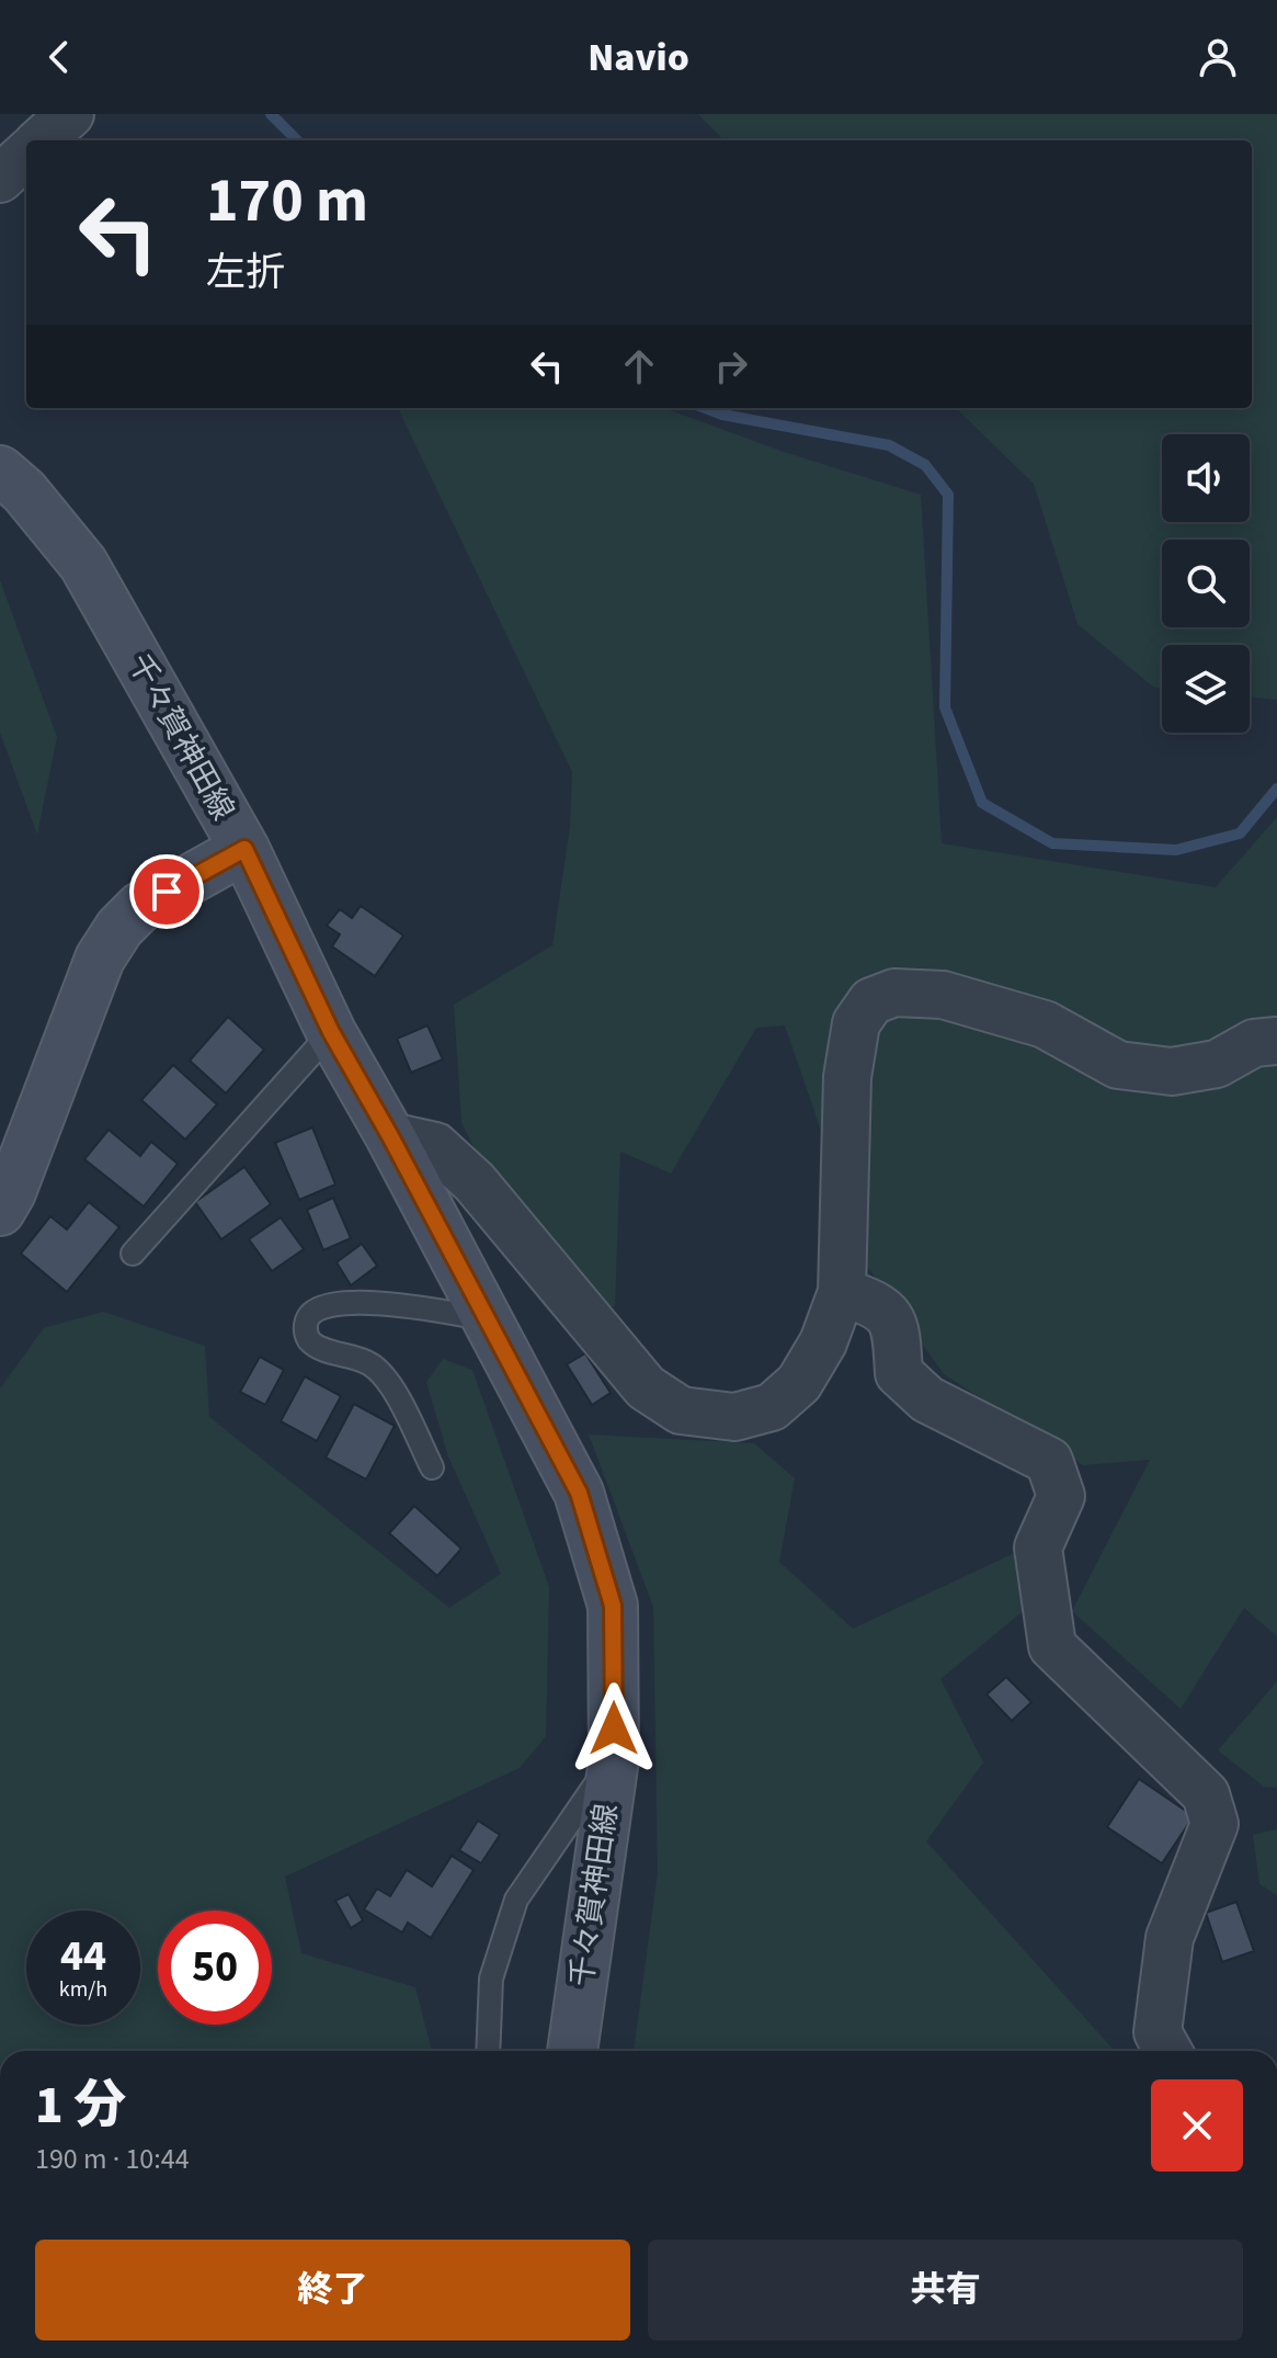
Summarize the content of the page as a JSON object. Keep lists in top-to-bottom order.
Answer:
{
  "streets": {
    "main road": ["千々賀神田線"]
  },
  "page": {
    "header": "Navio",
    "turn": ["170 m", "左折"],
    "speed": "44 km/h",
    "limit": "50",
    "heading": ["1 分", "190 m · 10:44"],
    "buttons": ["終了", "共有"]
  }
}
